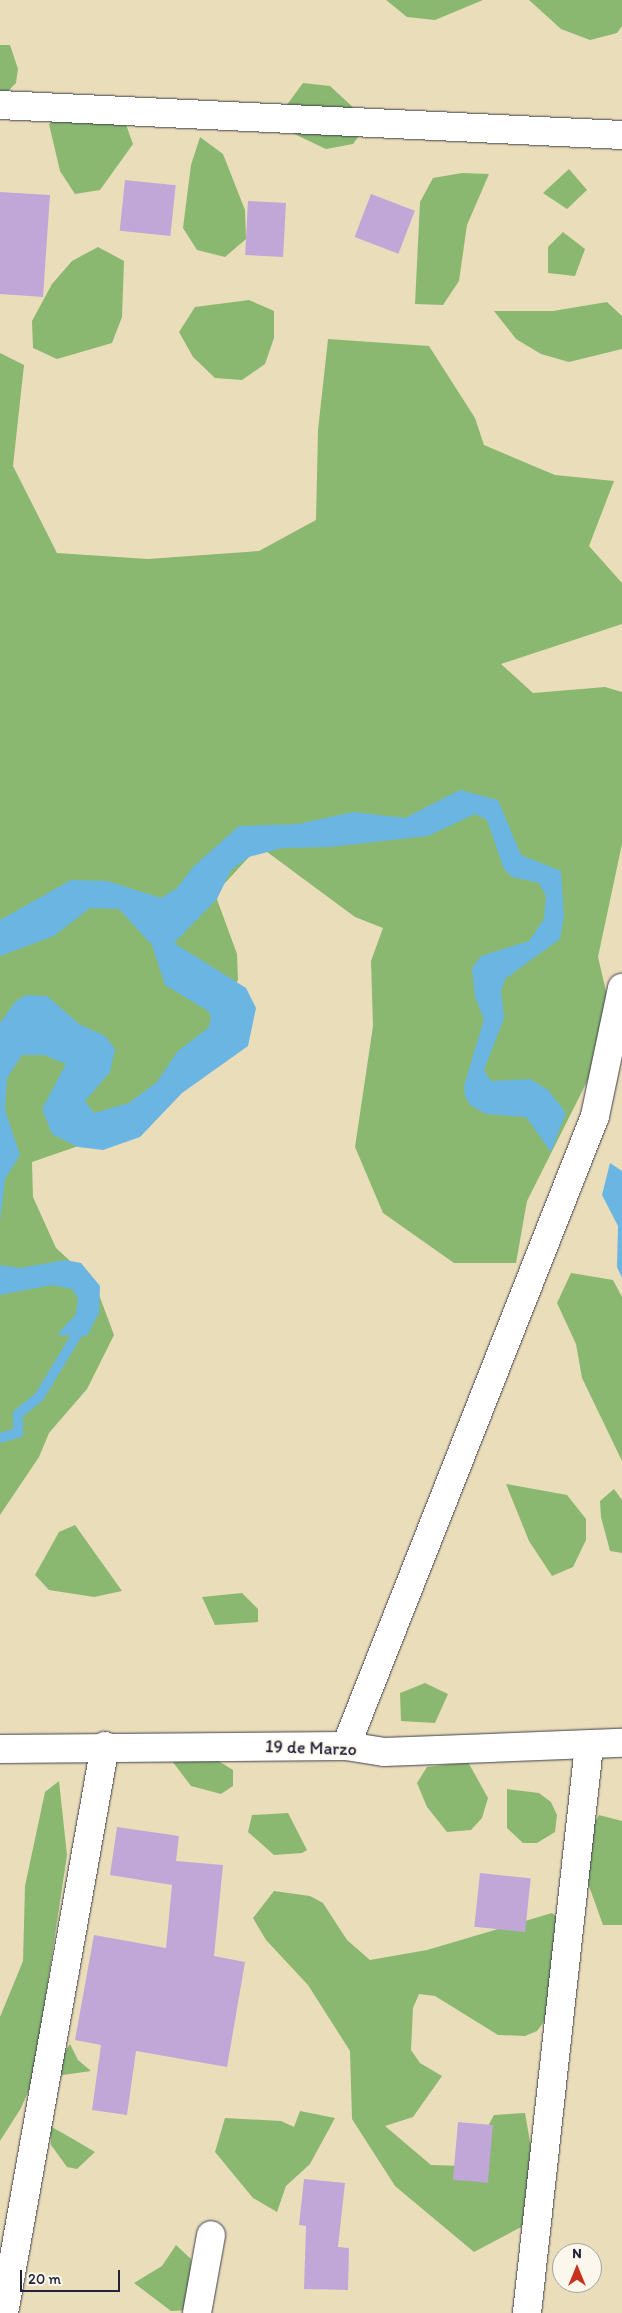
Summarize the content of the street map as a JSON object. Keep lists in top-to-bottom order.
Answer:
{
  "streets": {
    "street": ["19 de Marzo"]
  },
  "scale_bar": "20 m",
  "north": "top"
}
